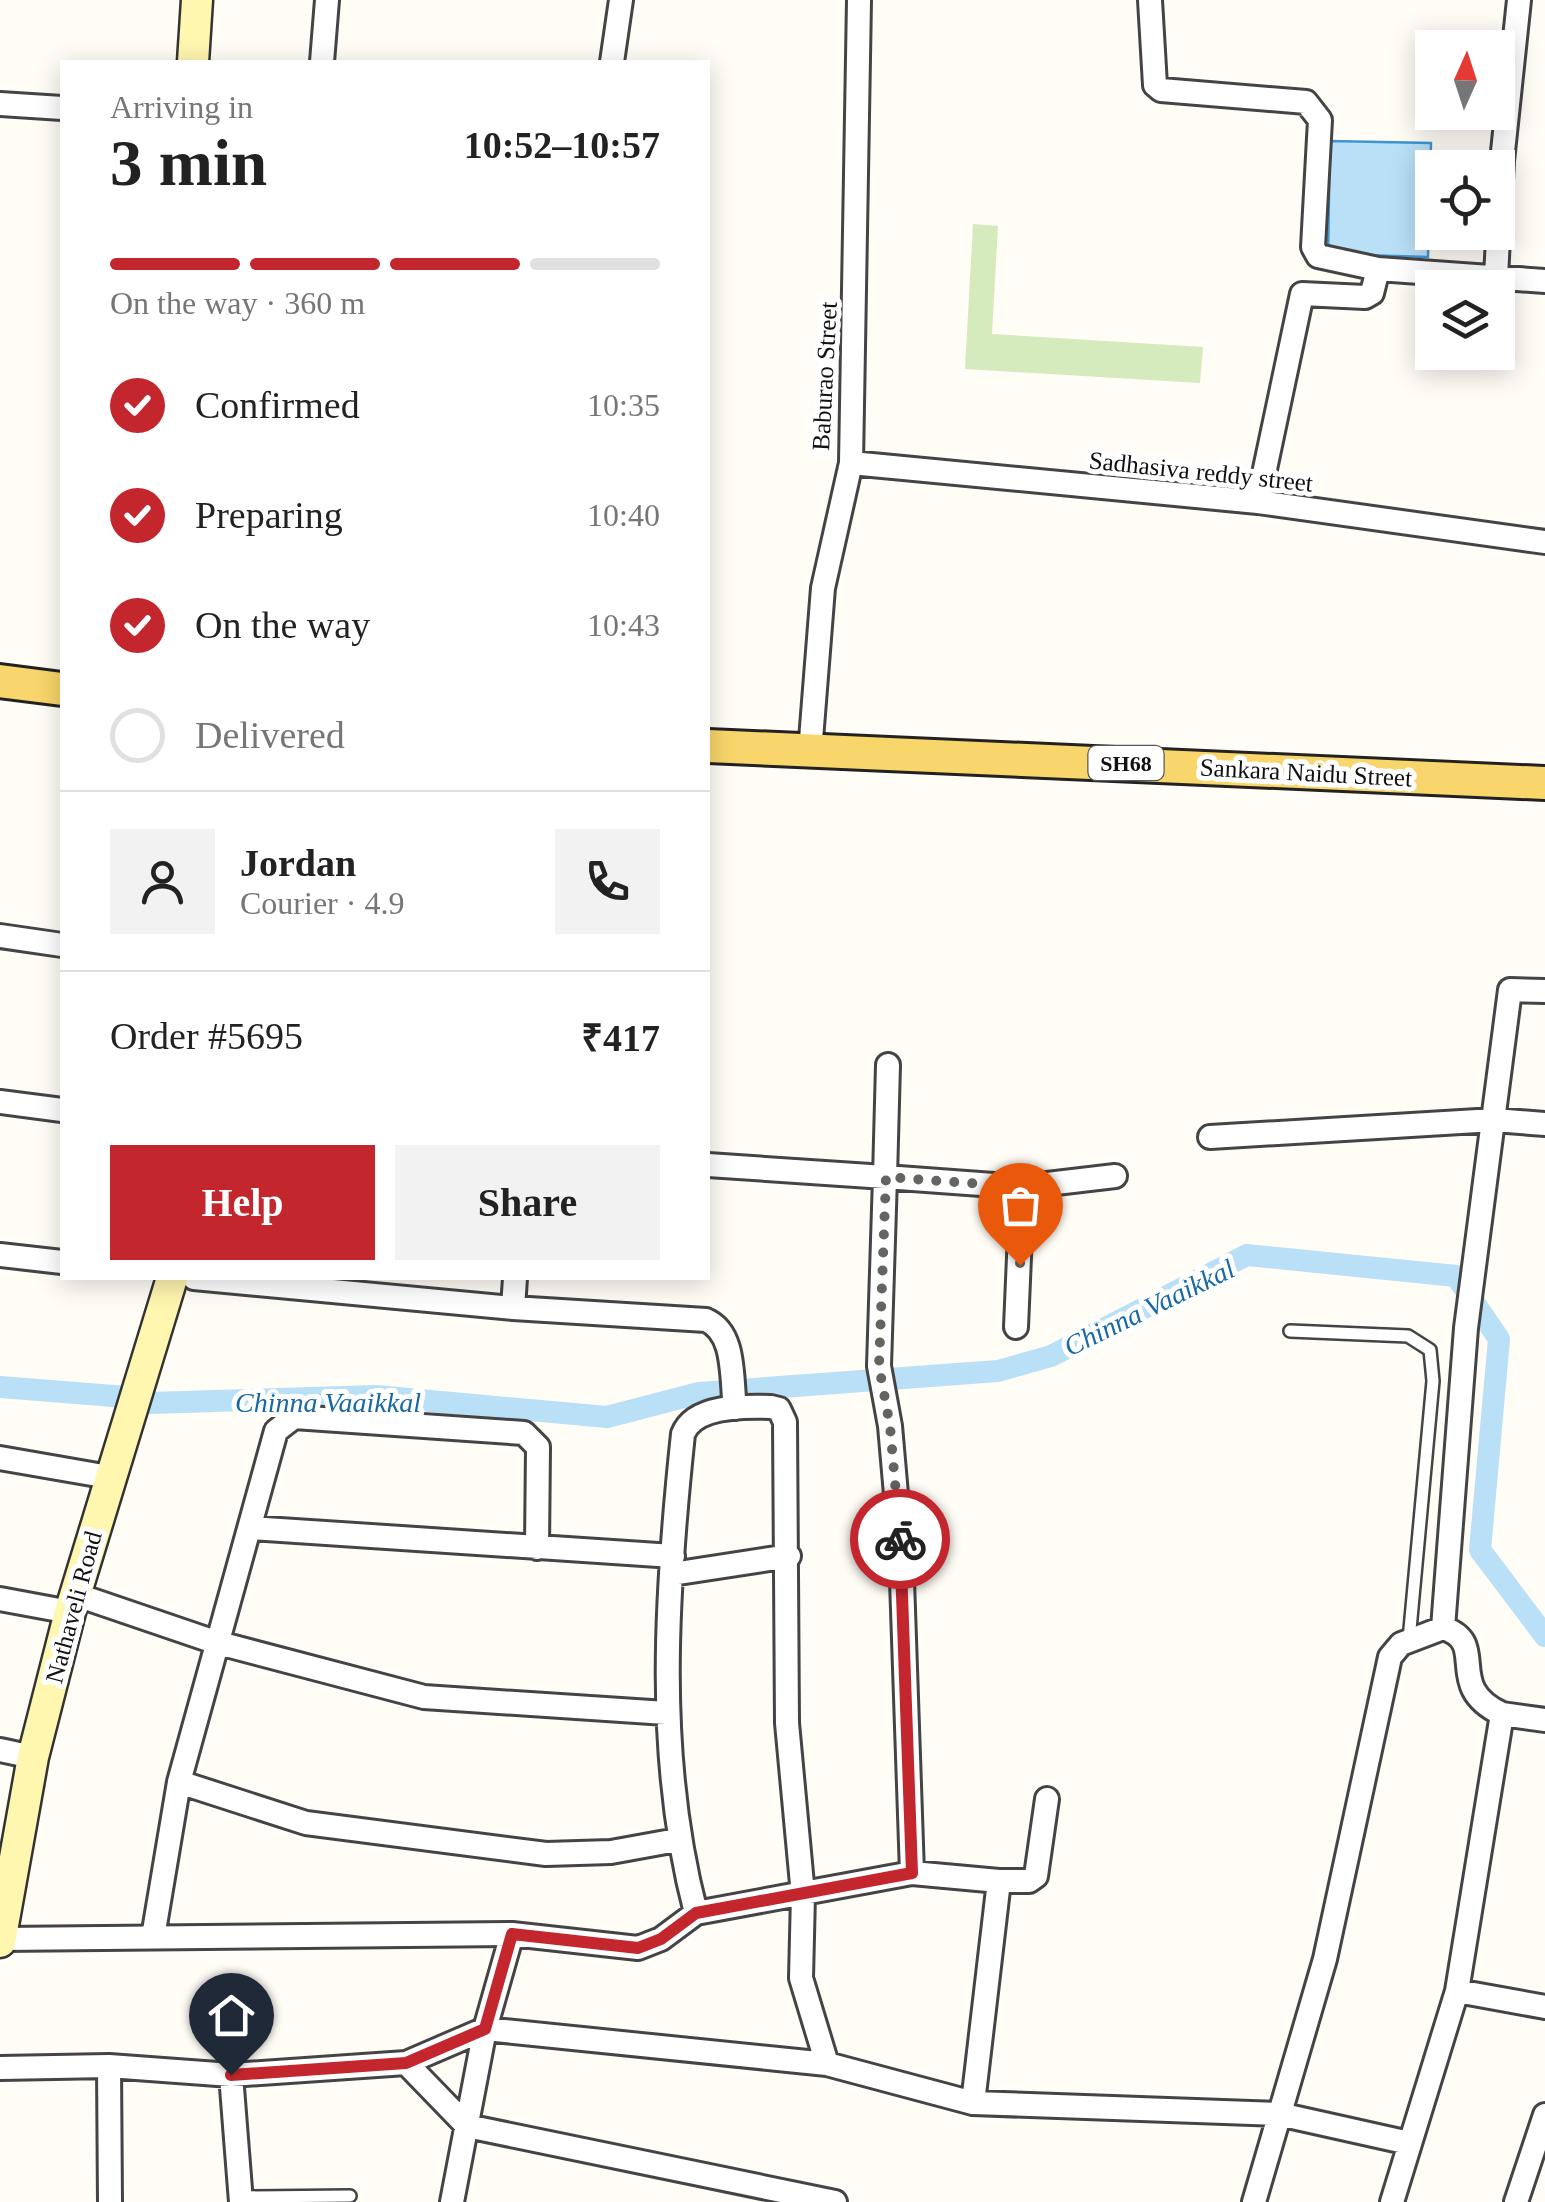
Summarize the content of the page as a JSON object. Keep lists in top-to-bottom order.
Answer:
{
  "streets": {
    "main road": ["SH68", "Sankara Naidu Street"],
    "street": ["Baburao Street", "Sadhasiva reddy street", "Nathaveli Road"]
  },
  "crossings": [
    ["Baburao Street", "Sadhasiva reddy street"],
    ["Baburao Street", "Sankara Naidu Street"]
  ],
  "water": ["Chinna Vaaikkal"],
  "north": "top",
  "page": {
    "heading": ["3 min", "Arriving in", "10:52–10:57"],
    "panel": [
      "Jordan",
      "Courier · 4.9",
      "Order #5695",
      "₹417"
    ],
    "bar": "On the way · 360 m",
    "list": [
      ["Confirmed", "10:35"],
      ["Preparing", "10:40"],
      ["On the way", "10:43"],
      "Delivered"
    ],
    "buttons": ["Help", "Share"]
  }
}
